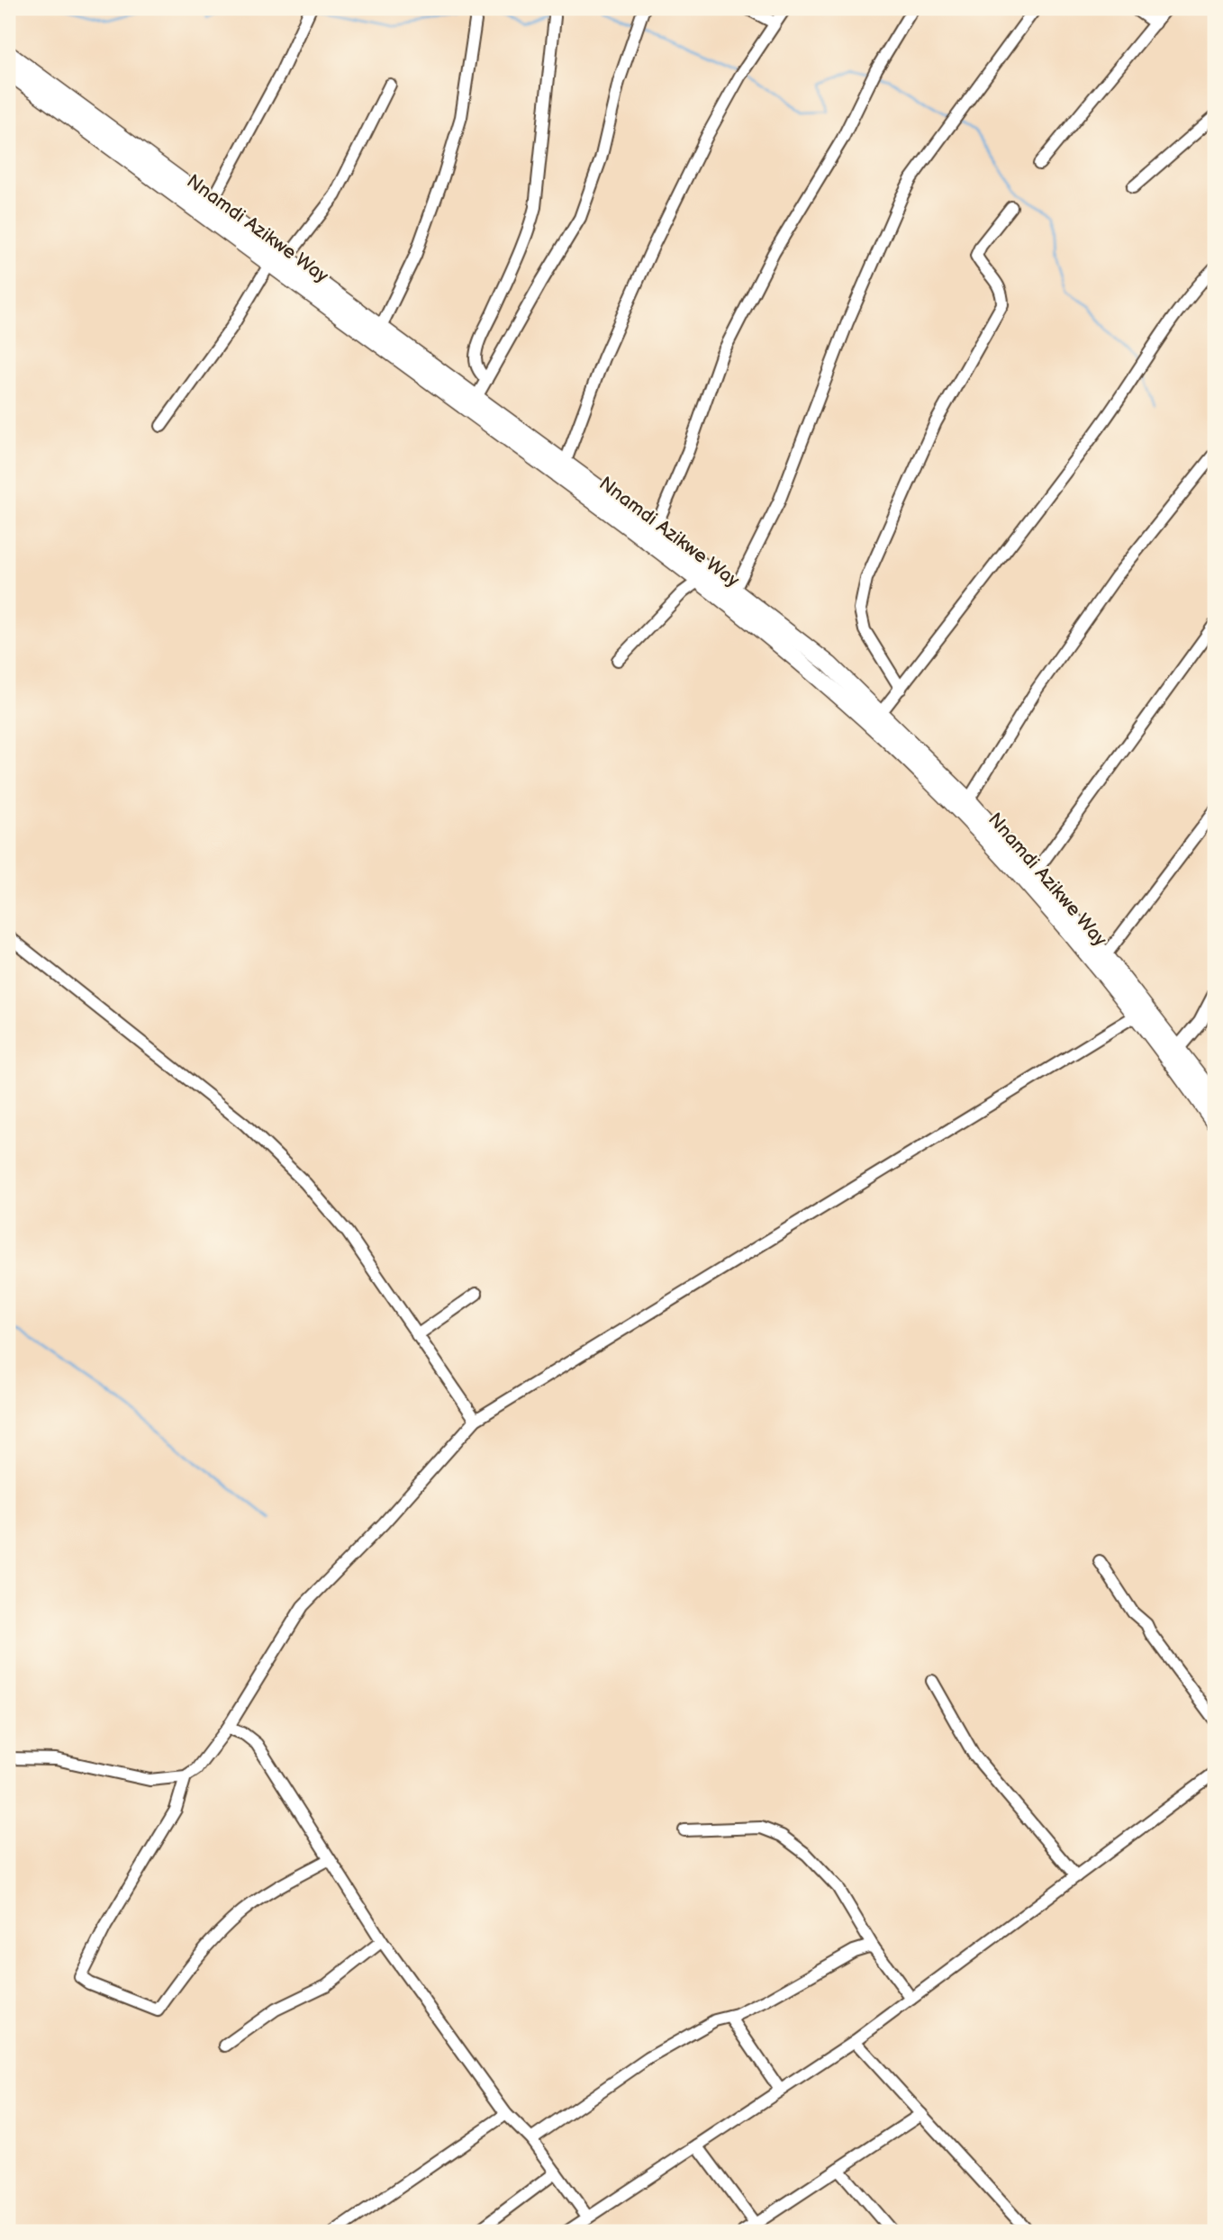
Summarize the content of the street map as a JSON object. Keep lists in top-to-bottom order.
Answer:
{
  "streets": {
    "highway": ["Nnamdi Azikwe Way"]
  }
}
